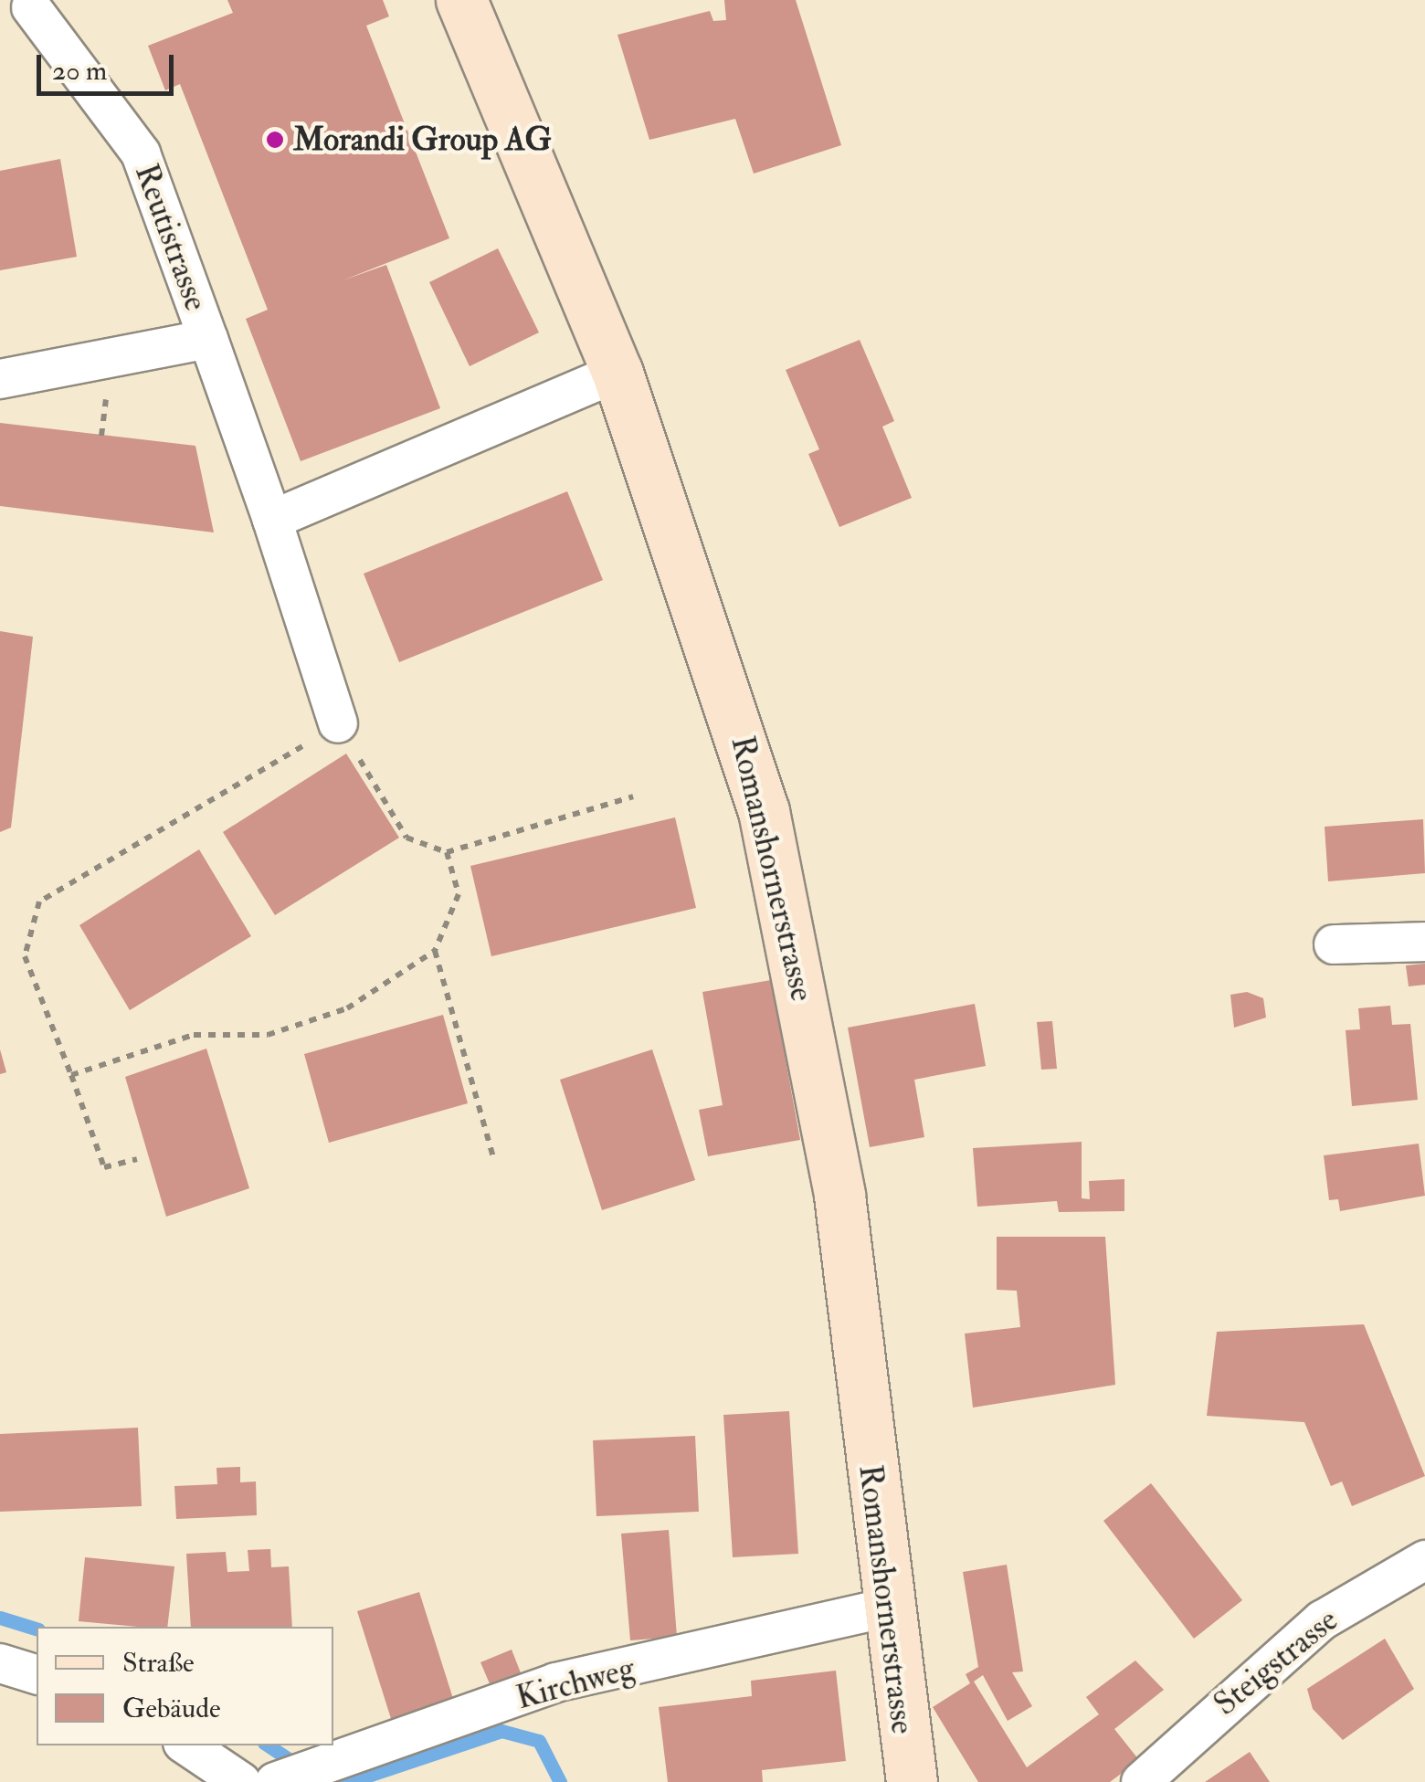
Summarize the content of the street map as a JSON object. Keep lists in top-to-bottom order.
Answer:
{
  "streets": {
    "street": [
      "Reutistrasse",
      "Romanshornerstrasse",
      "Steigstrasse",
      "Kirchweg"
    ]
  },
  "crossings": [
    ["Romanshornerstrasse", "Kirchweg"]
  ],
  "places": ["Morandi Group AG"],
  "legend": ["Straße", "Gebäude"],
  "scale_bar": "20 m"
}
